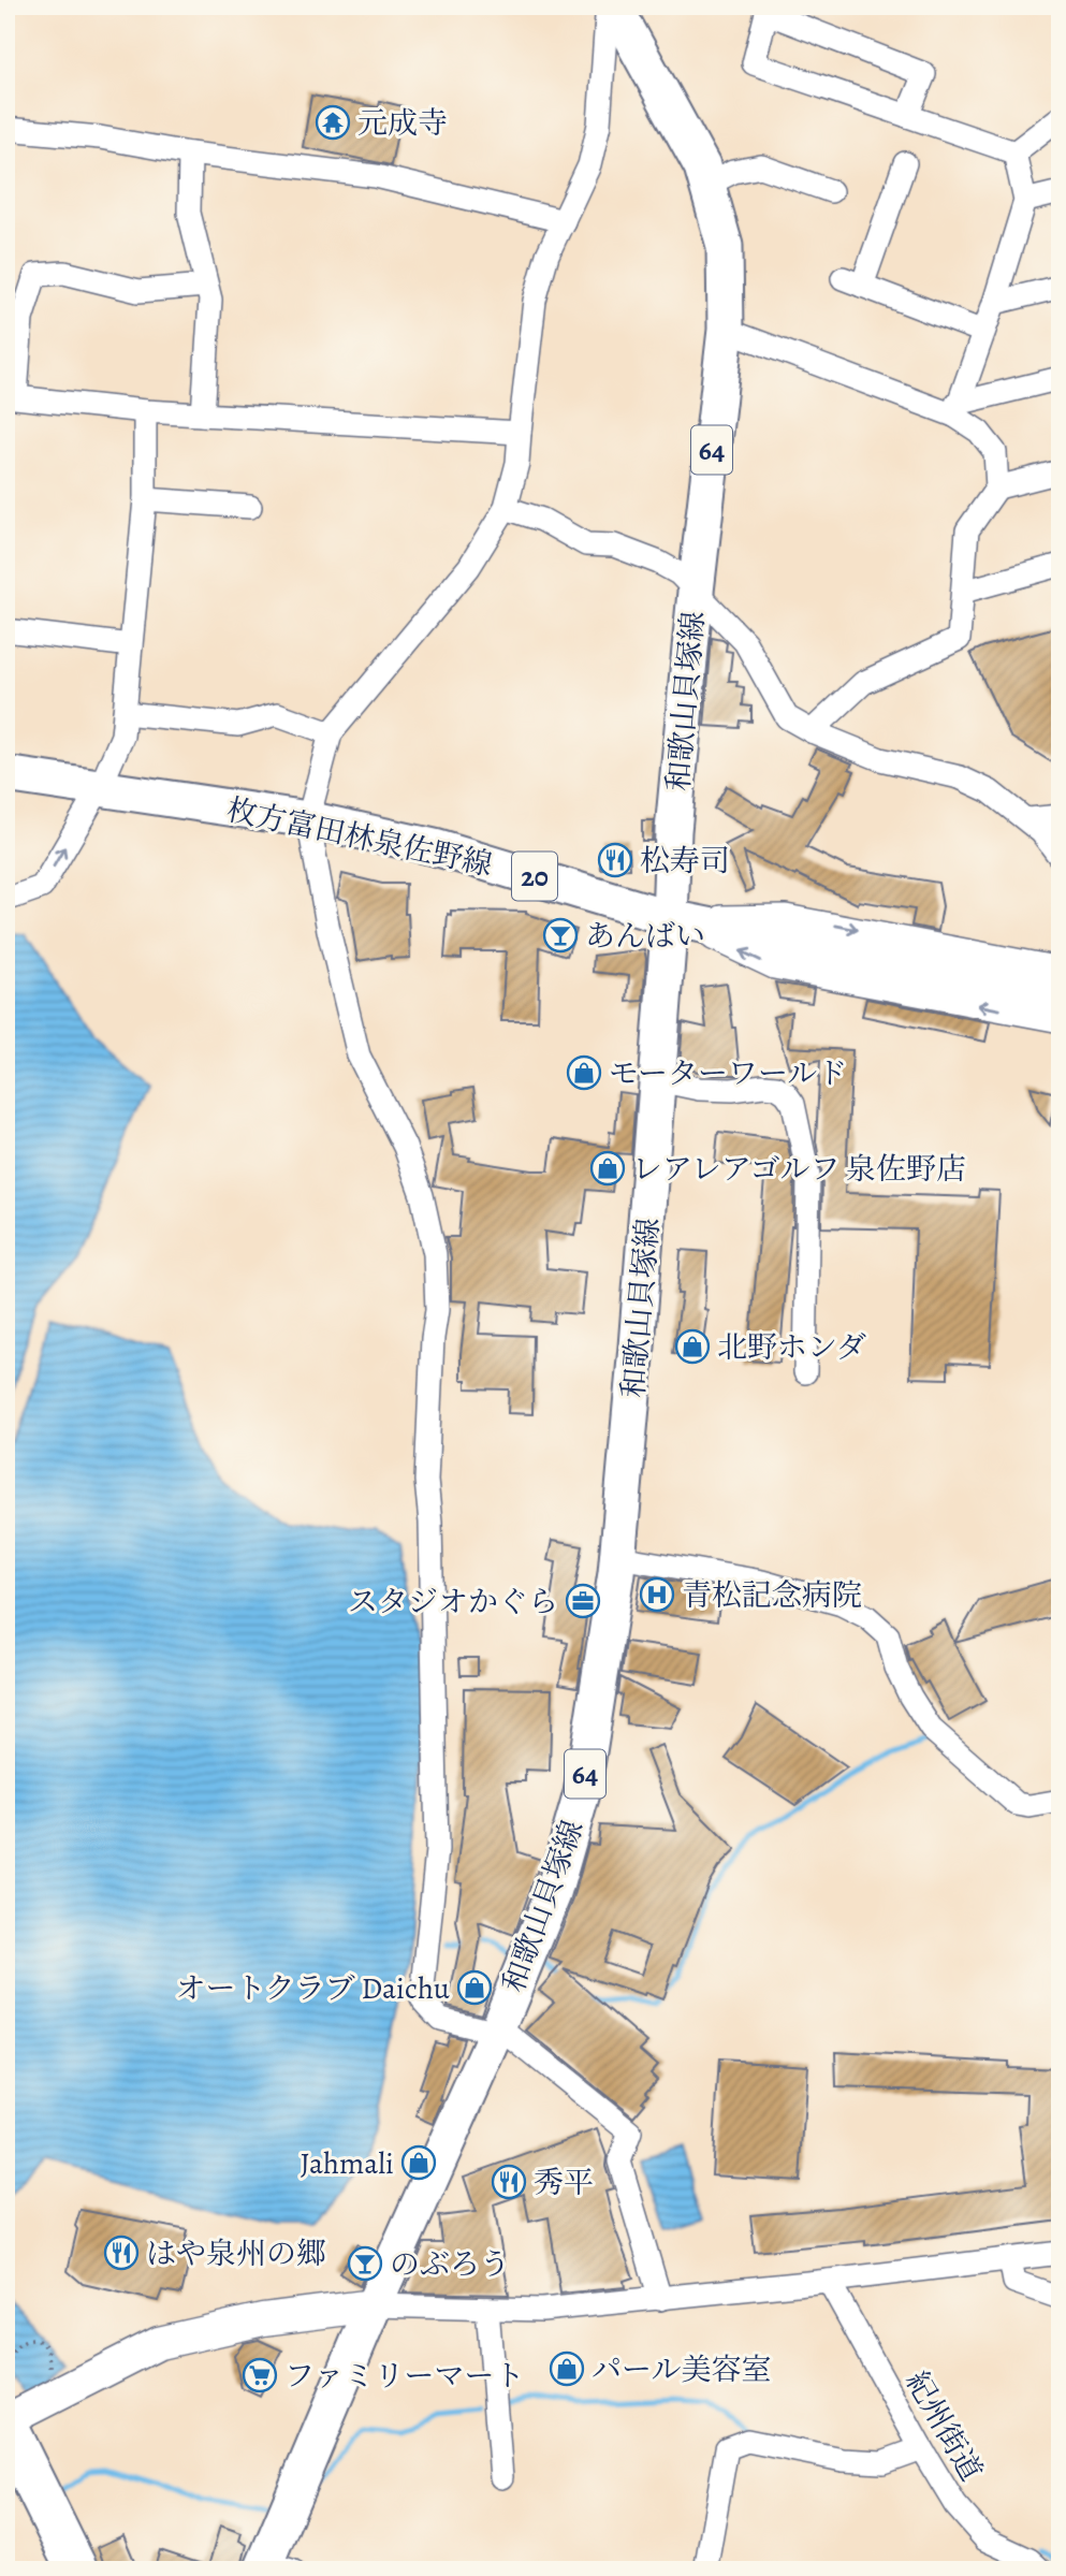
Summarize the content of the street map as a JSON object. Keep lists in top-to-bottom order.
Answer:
{
  "streets": {
    "main road": [
      "64",
      "和歌山貝塚線",
      "枚方富田林泉佐野線",
      "20"
    ],
    "street": ["紀州街道"]
  },
  "crossings": [
    ["和歌山貝塚線", "枚方富田林泉佐野線"]
  ],
  "places": {
    "temple": ["元成寺"],
    "restaurant": ["松寿司", "秀平", "はや泉州の郷"],
    "bar": ["あんばい", "のぶろう"],
    "shop": [
      "モーターワールド",
      "レアレアゴルフ 泉佐野店",
      "北野ホンダ",
      "オートクラブ Daichu",
      "Jahmali",
      "パール美容室"
    ],
    "hospital": ["青松記念病院"],
    "office": ["スタジオかぐら"],
    "supermarket": ["ファミリーマート"]
  }
}
